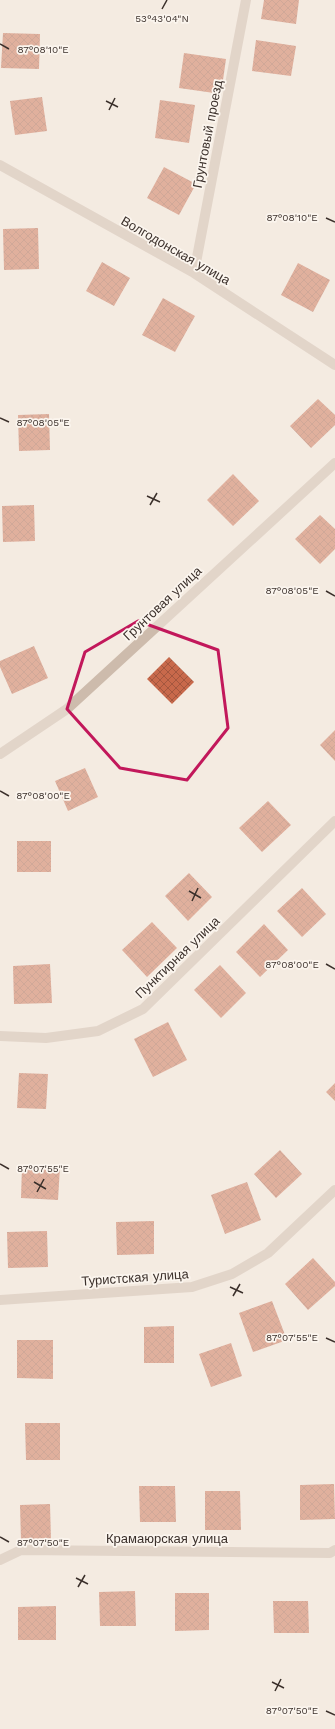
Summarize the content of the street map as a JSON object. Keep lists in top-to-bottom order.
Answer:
{
  "streets": {
    "street": [
      "Грунтовый проезд",
      "Волгодонская улица",
      "Грунтовая улица",
      "Пунктирная улица",
      "Туристская улица",
      "Крамаюрская улица"
    ]
  },
  "crossings": [
    ["Грунтовый проезд", "Волгодонская улица"]
  ],
  "coordinates": [
    "53°43'04\"N",
    "87°08'10\"E",
    "87°08'05\"E",
    "87°08'00\"E",
    "87°07'55\"E",
    "87°07'50\"E"
  ]
}
